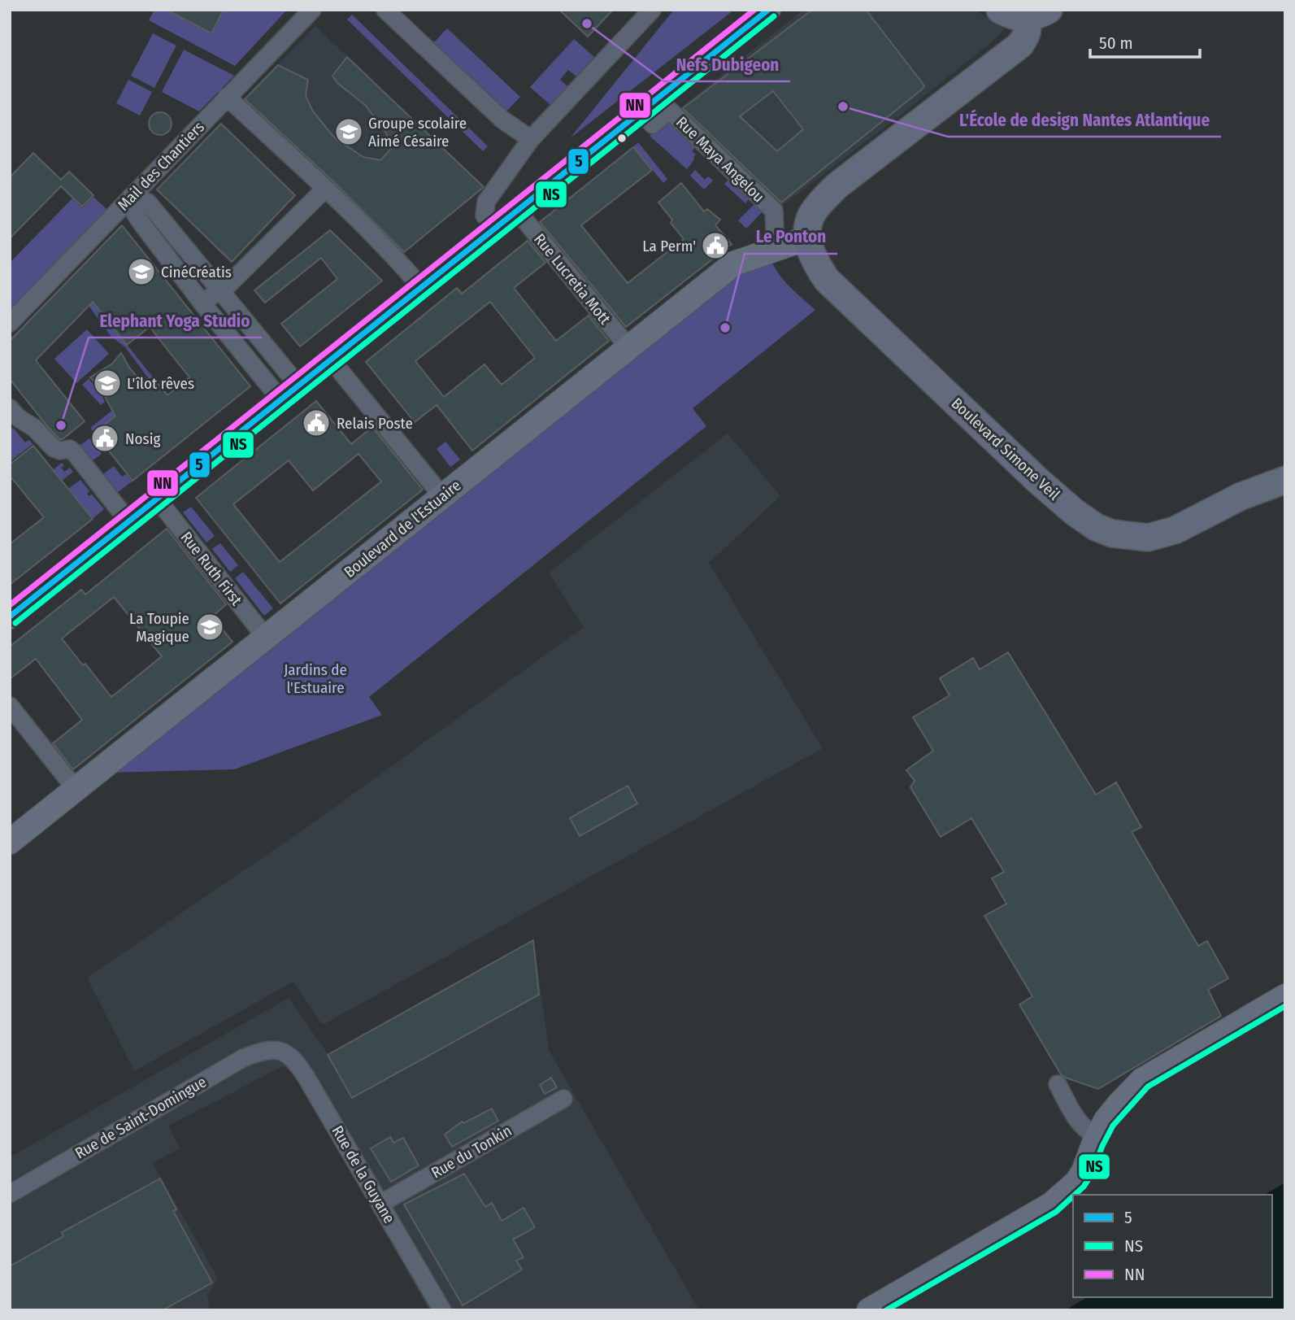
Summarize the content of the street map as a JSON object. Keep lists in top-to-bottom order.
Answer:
{
  "streets": {
    "main road": ["Boulevard Simone Veil", "Boulevard de l'Estuaire"],
    "street": [
      "Rue Maya Angelou",
      "Mail des Chantiers",
      "Rue Lucretia Mott",
      "Rue Ruth First",
      "Rue de Saint-Domingue",
      "Rue du Tonkin",
      "Rue de la Guyane"
    ]
  },
  "crossings": [
    ["Rue Maya Angelou", "Boulevard de l'Estuaire"],
    ["Rue Lucretia Mott", "Boulevard de l'Estuaire"],
    ["Boulevard Simone Veil", "Boulevard de l'Estuaire"],
    ["Boulevard de l'Estuaire", "Rue Ruth First"],
    ["Rue de Saint-Domingue", "Rue de la Guyane"],
    ["Rue du Tonkin", "Rue de la Guyane"]
  ],
  "parks": ["Jardins de l'Estuaire"],
  "places": {
    "other": [
      "Nefs Dubigeon",
      "L'École de design Nantes Atlantique",
      "Le Ponton",
      "Elephant Yoga Studio"
    ],
    "school or university": [
      "Groupe scolaire Aimé Césaire",
      "CinéCréatis",
      "L'îlot rêves",
      "La Toupie Magique"
    ],
    "public building": ["La Perm'", "Relais Poste", "Nosig"]
  },
  "lines": ["transit line 5", "transit line NN", "transit line NS"],
  "legend": ["5", "NS", "NN"],
  "scale_bar": "50 m"
}
